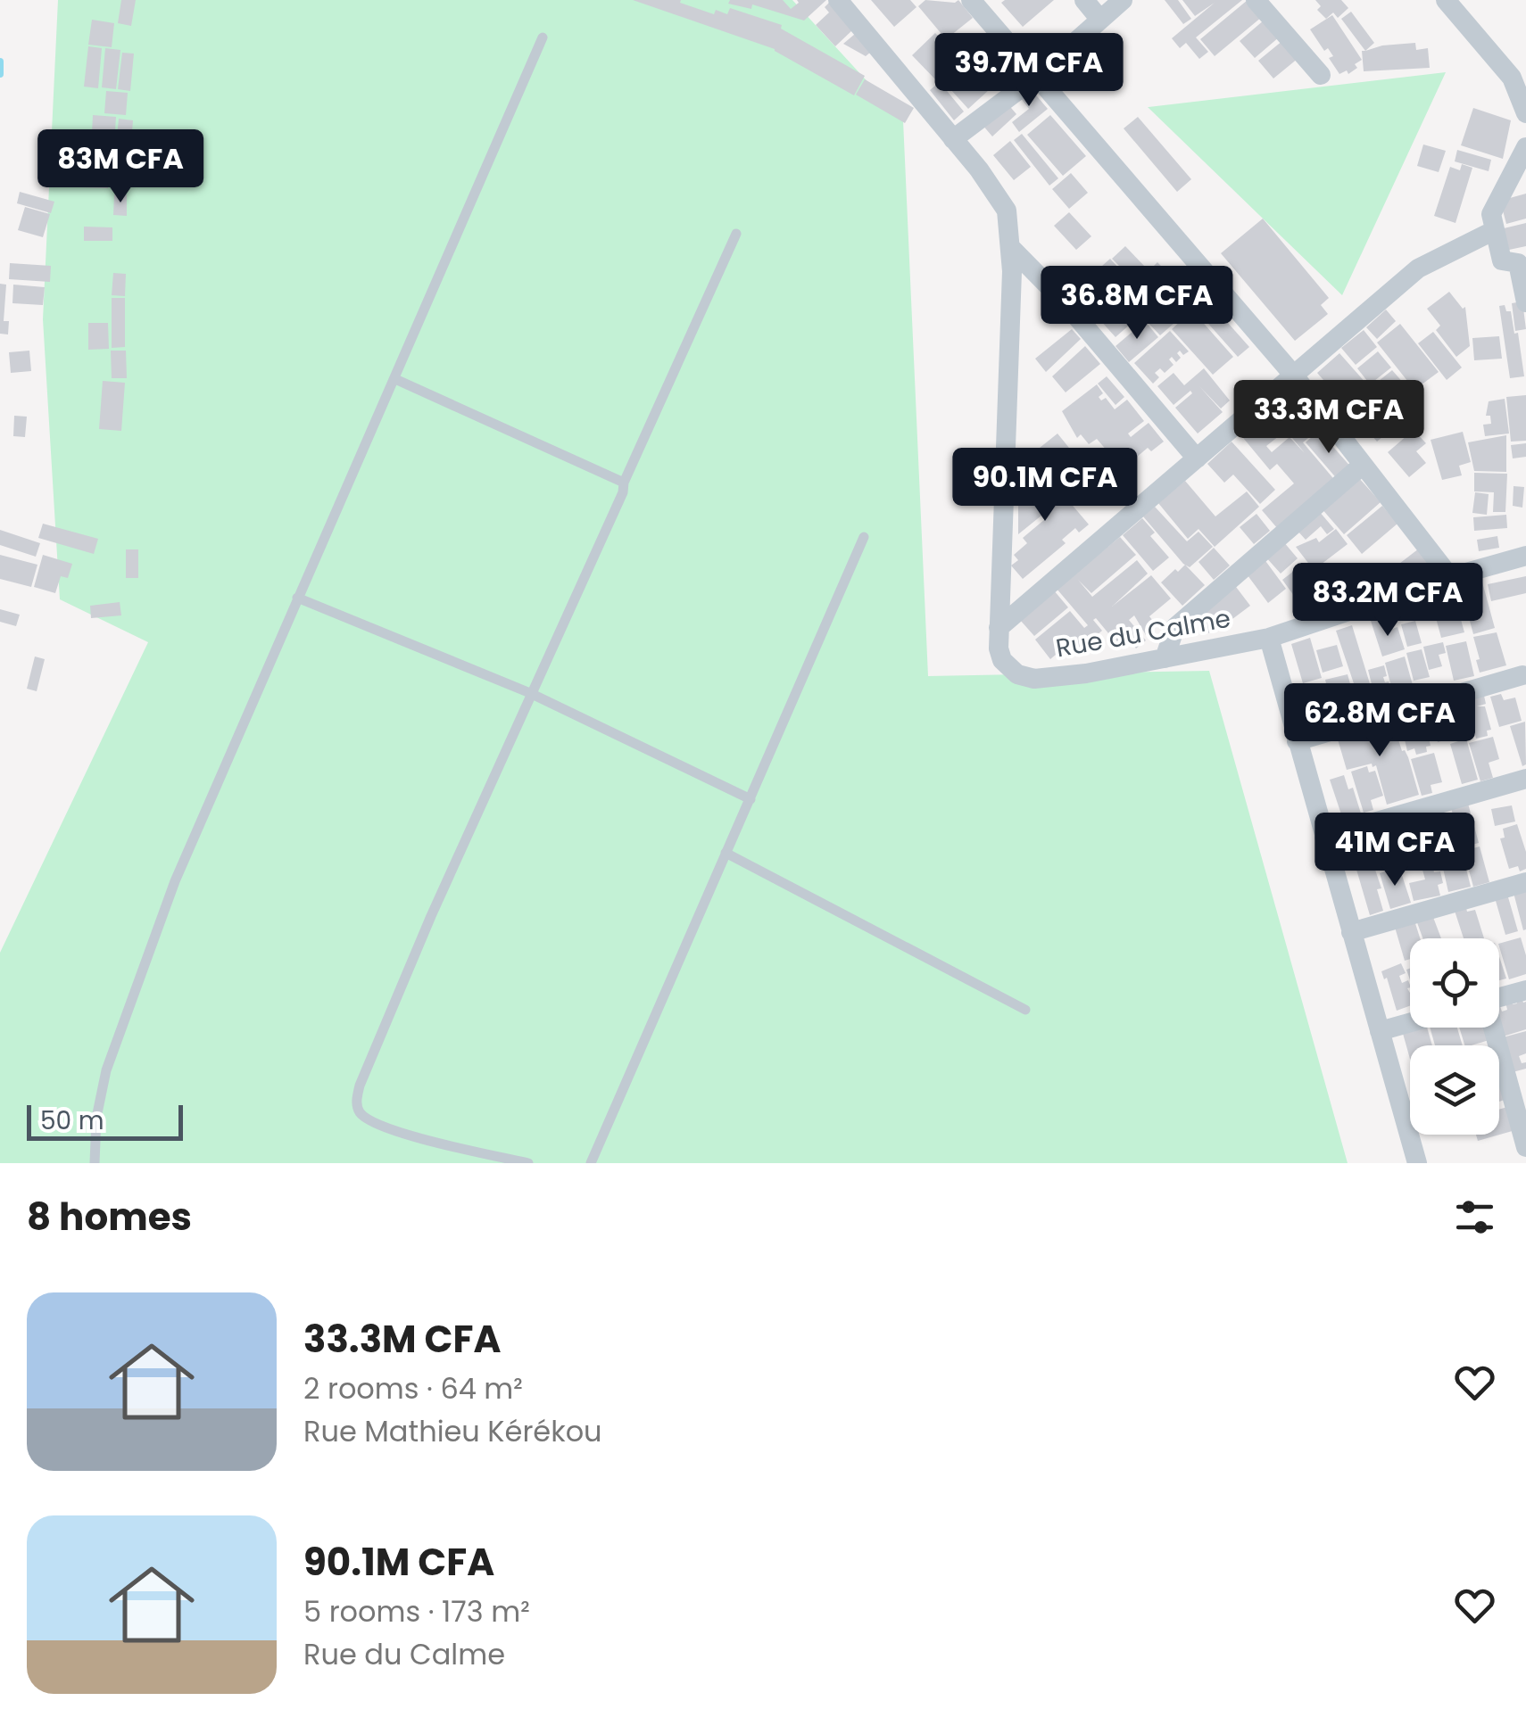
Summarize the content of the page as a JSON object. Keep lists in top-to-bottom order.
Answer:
{
  "streets": {
    "street": ["Rue du Calme"]
  },
  "scale_bar": "50 m",
  "page": {
    "price": [
      "39.7M CFA",
      "83M CFA",
      "36.8M CFA",
      "33.3M CFA",
      "90.1M CFA",
      "83.2M CFA",
      "62.8M CFA",
      "41M CFA"
    ],
    "scale": "50 m",
    "heading": "8 homes",
    "list": [
      {
        "name": "33.3M CFA",
        "note": "2 rooms · 64 m² · Rue Mathieu Kérékou"
      },
      {
        "name": "90.1M CFA",
        "note": "5 rooms · 173 m² · Rue du Calme"
      }
    ]
  }
}
